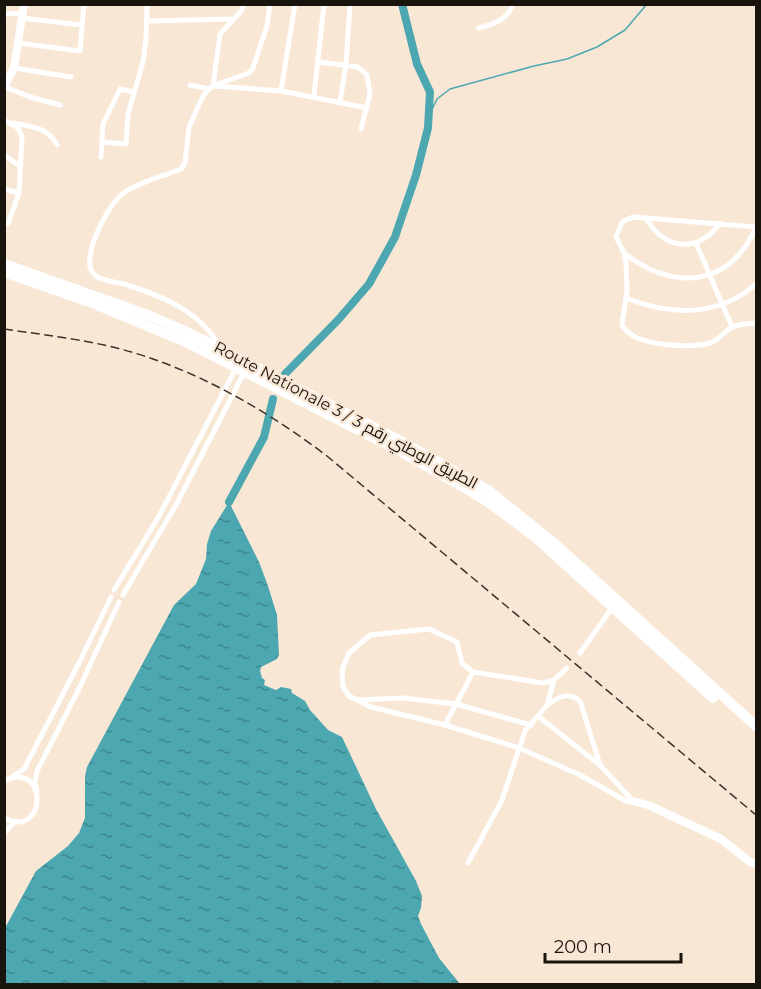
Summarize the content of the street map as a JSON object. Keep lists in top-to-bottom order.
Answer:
{
  "streets": {
    "highway": ["Route Nationale 3 / الطريق الوطني رقم 3"]
  },
  "scale_bar": "200 m"
}
